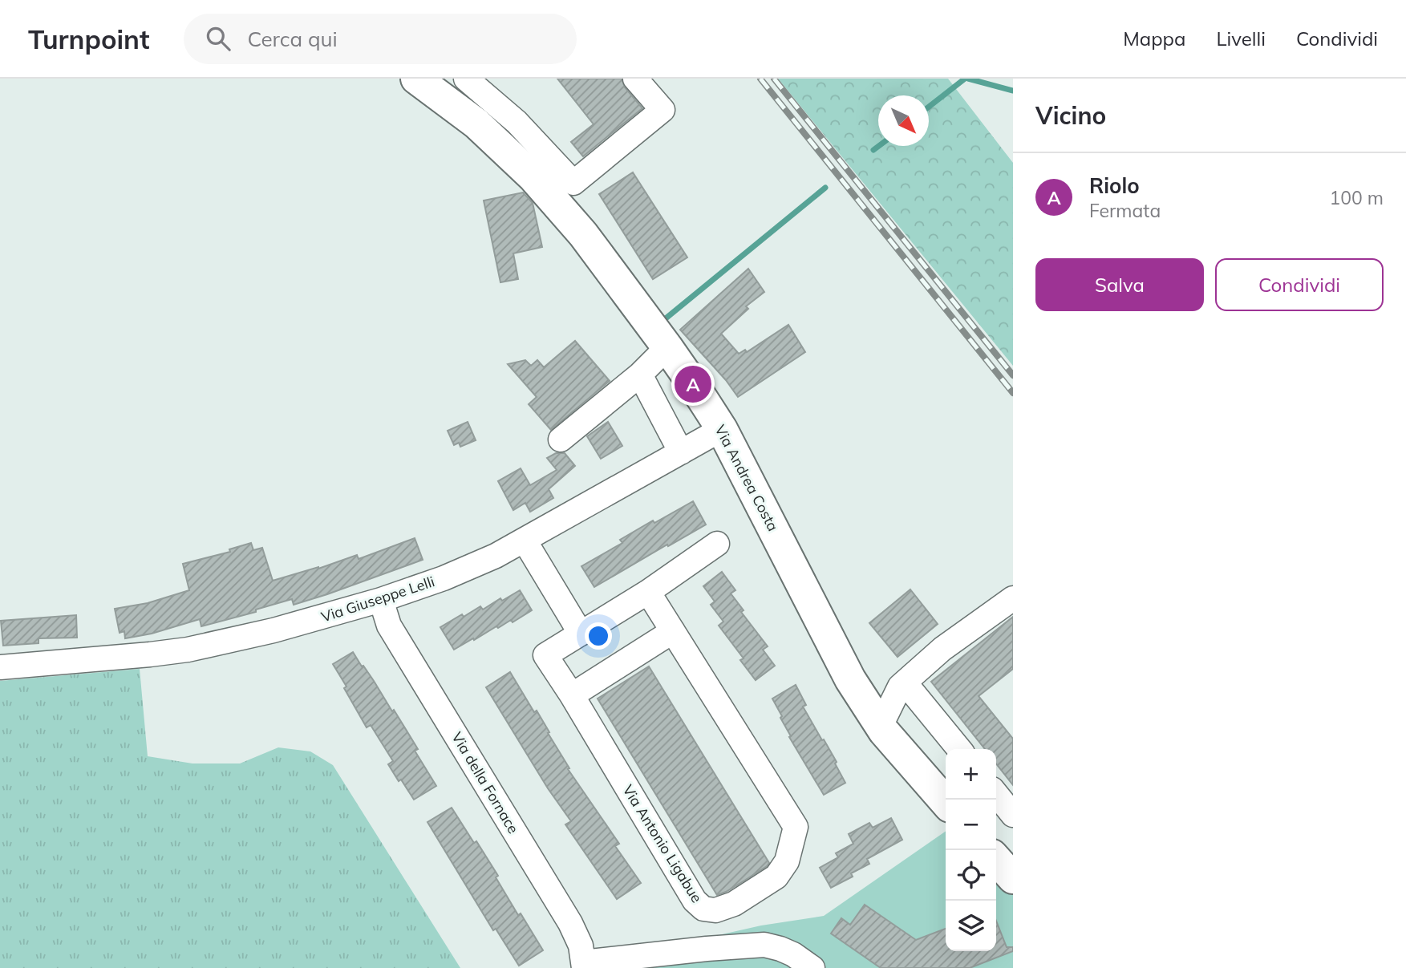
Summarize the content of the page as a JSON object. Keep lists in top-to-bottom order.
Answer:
{
  "streets": {
    "main road": ["Via Andrea Costa"],
    "street": ["Via Giuseppe Lelli", "Via della Fornace", "Via Antonio Ligabue"]
  },
  "crossings": [
    ["Via Andrea Costa", "Via Giuseppe Lelli"],
    ["Via Giuseppe Lelli", "Via della Fornace"]
  ],
  "north": "bottom right",
  "page": {
    "header": "Turnpoint",
    "search": "Cerca qui",
    "nav": ["Mappa", "Livelli", "Condividi"],
    "heading": "Vicino",
    "list": [
      {
        "mark": "A",
        "name": "Riolo",
        "note": "Fermata",
        "value": "100 m"
      }
    ],
    "buttons": ["Salva", "Condividi"],
    "pins": "A",
    "map_buttons": ["+", "−"]
  }
}
